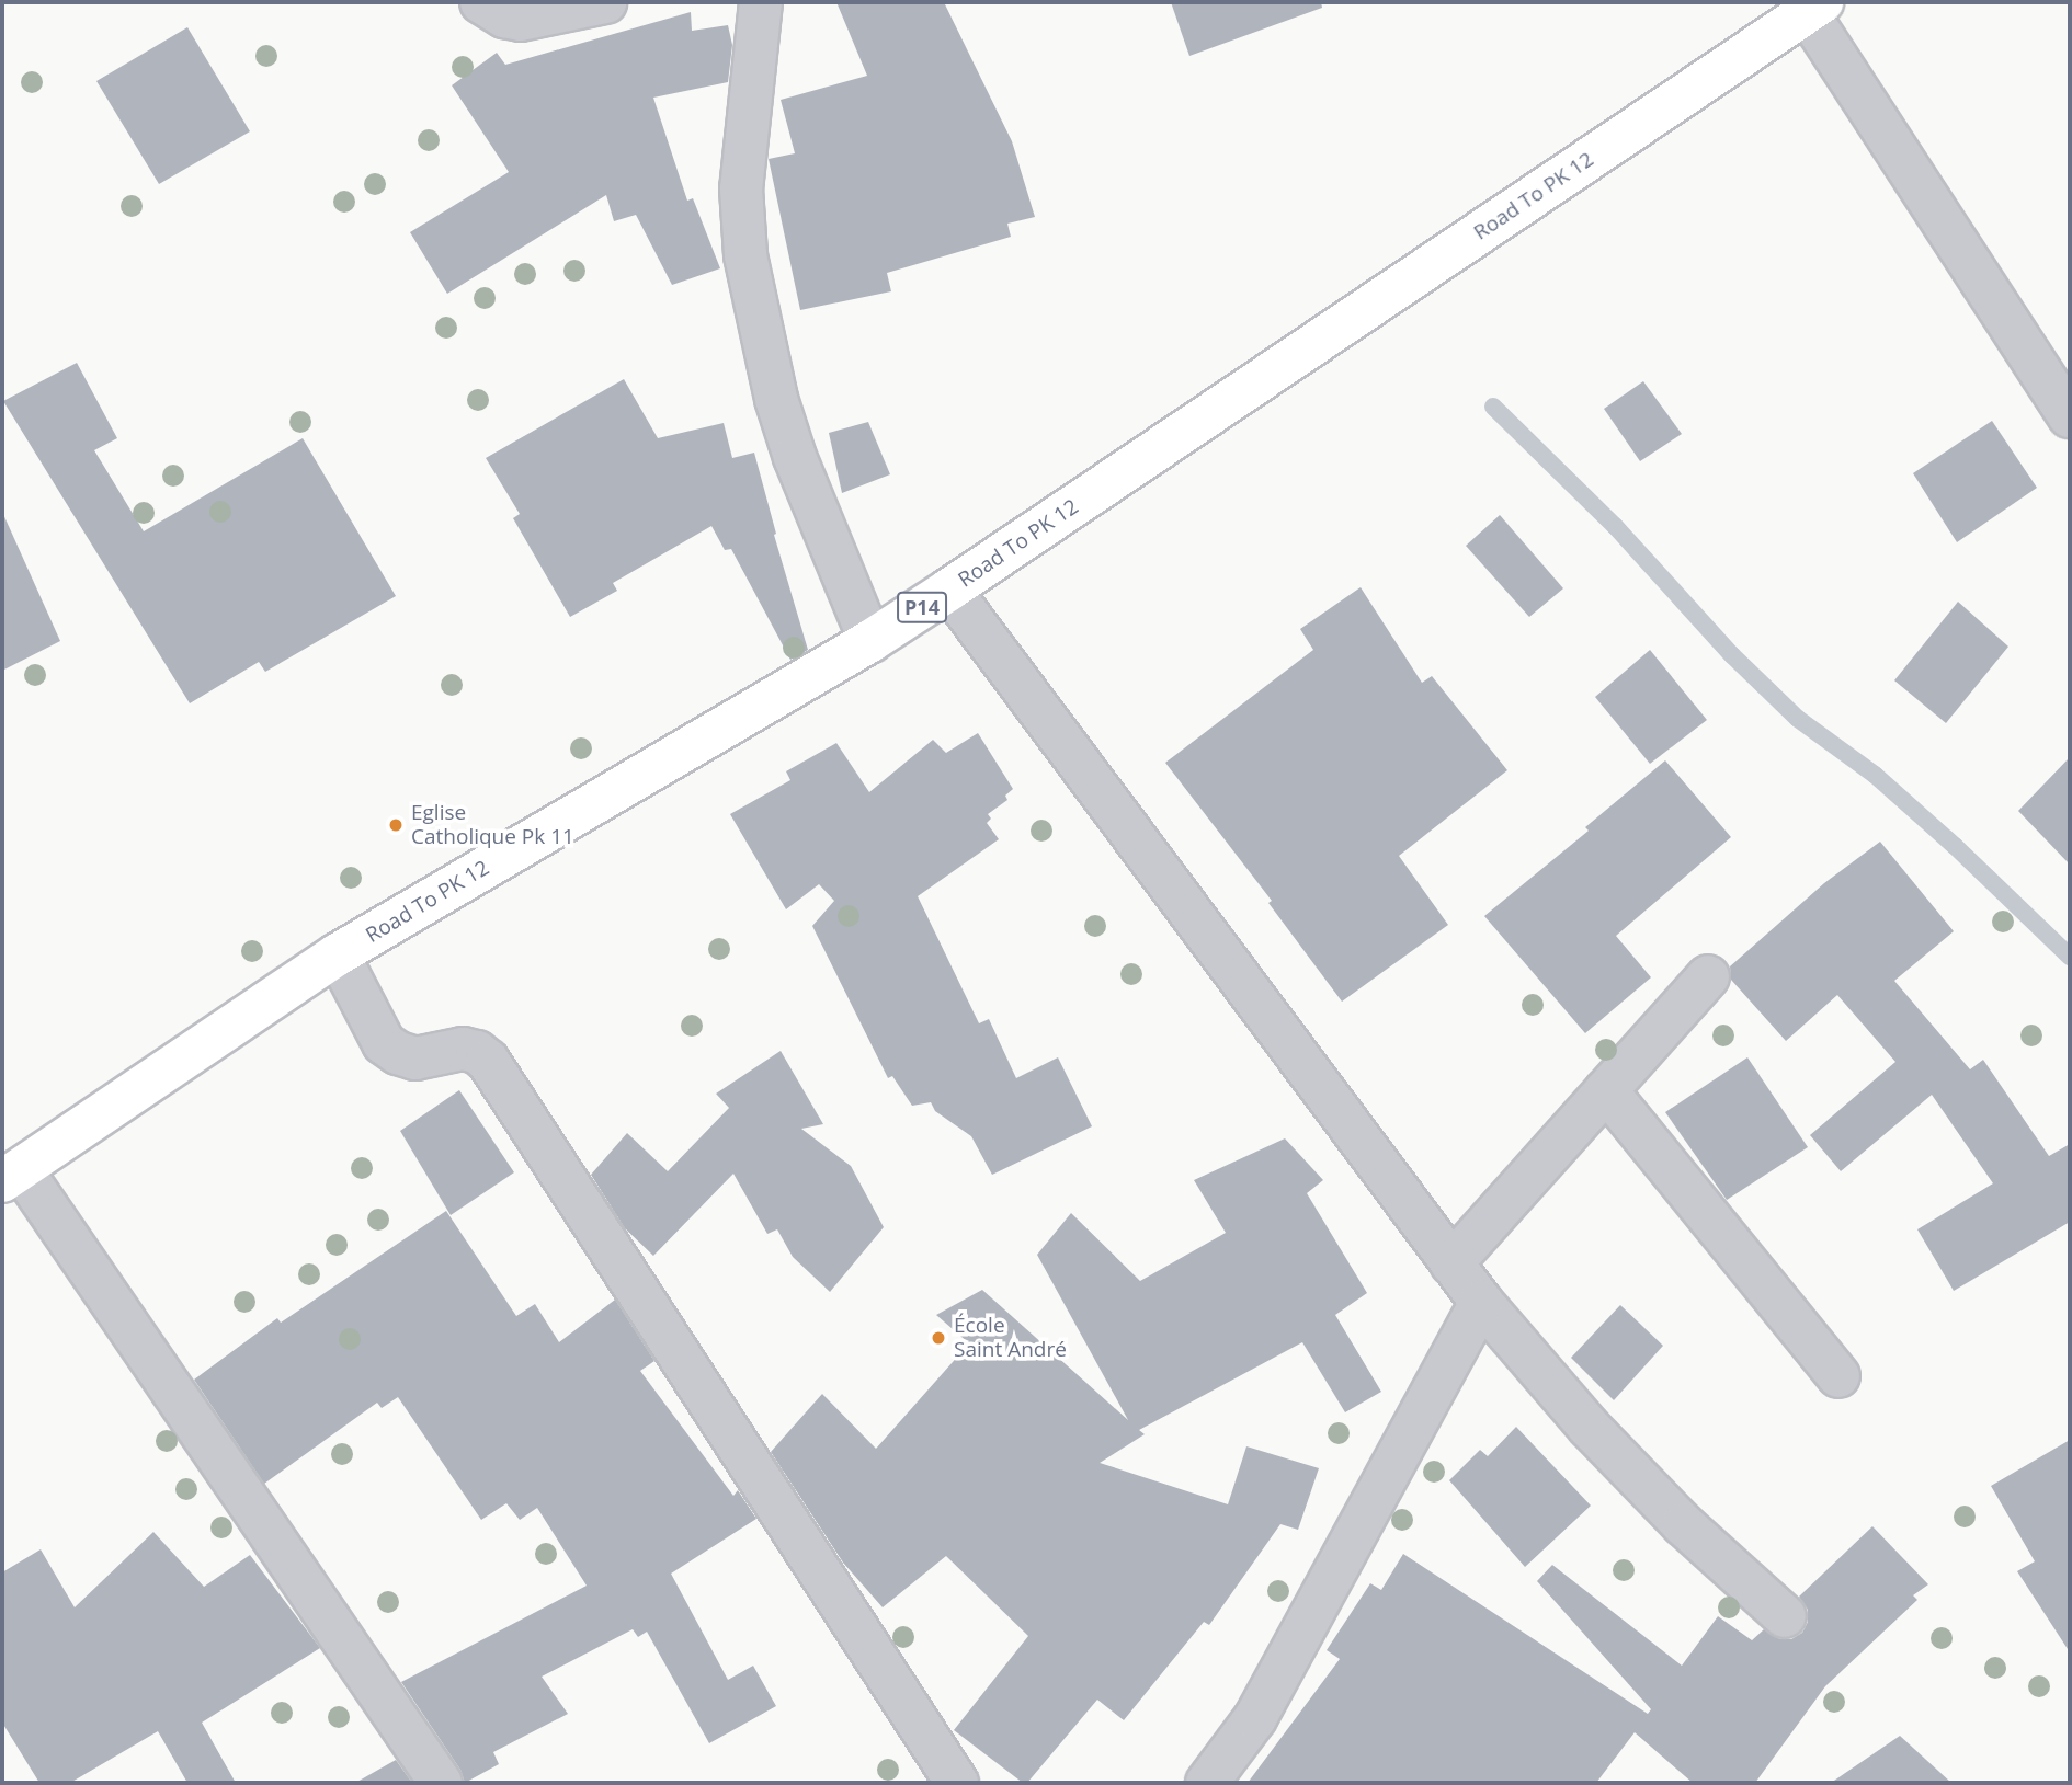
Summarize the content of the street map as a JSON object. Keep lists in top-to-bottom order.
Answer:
{
  "streets": {
    "main road": ["Road To PK 12", "P14"]
  },
  "places": ["Eglise Catholique Pk 11", "École Saint André"]
}
